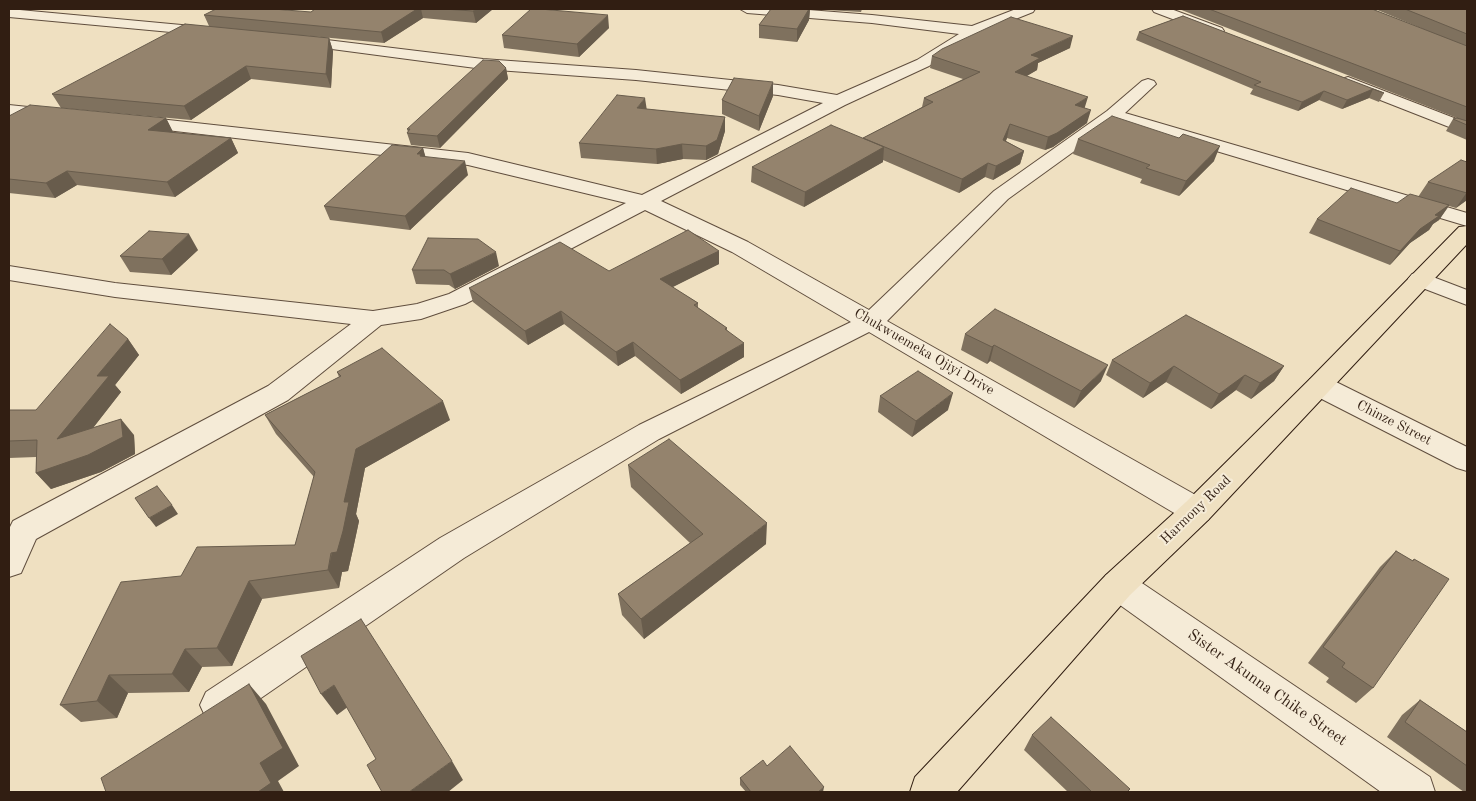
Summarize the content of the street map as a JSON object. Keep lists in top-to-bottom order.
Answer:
{
  "streets": {
    "main road": ["Harmony Road"],
    "street": ["Chukwuemeka Ojiyi Drive", "Chinze Street", "Sister Akunna Chike Street"]
  },
  "crossings": [
    ["Chukwuemeka Ojiyi Drive", "Harmony Road"],
    ["Chinze Street", "Harmony Road"],
    ["Harmony Road", "Sister Akunna Chike Street"]
  ]
}
